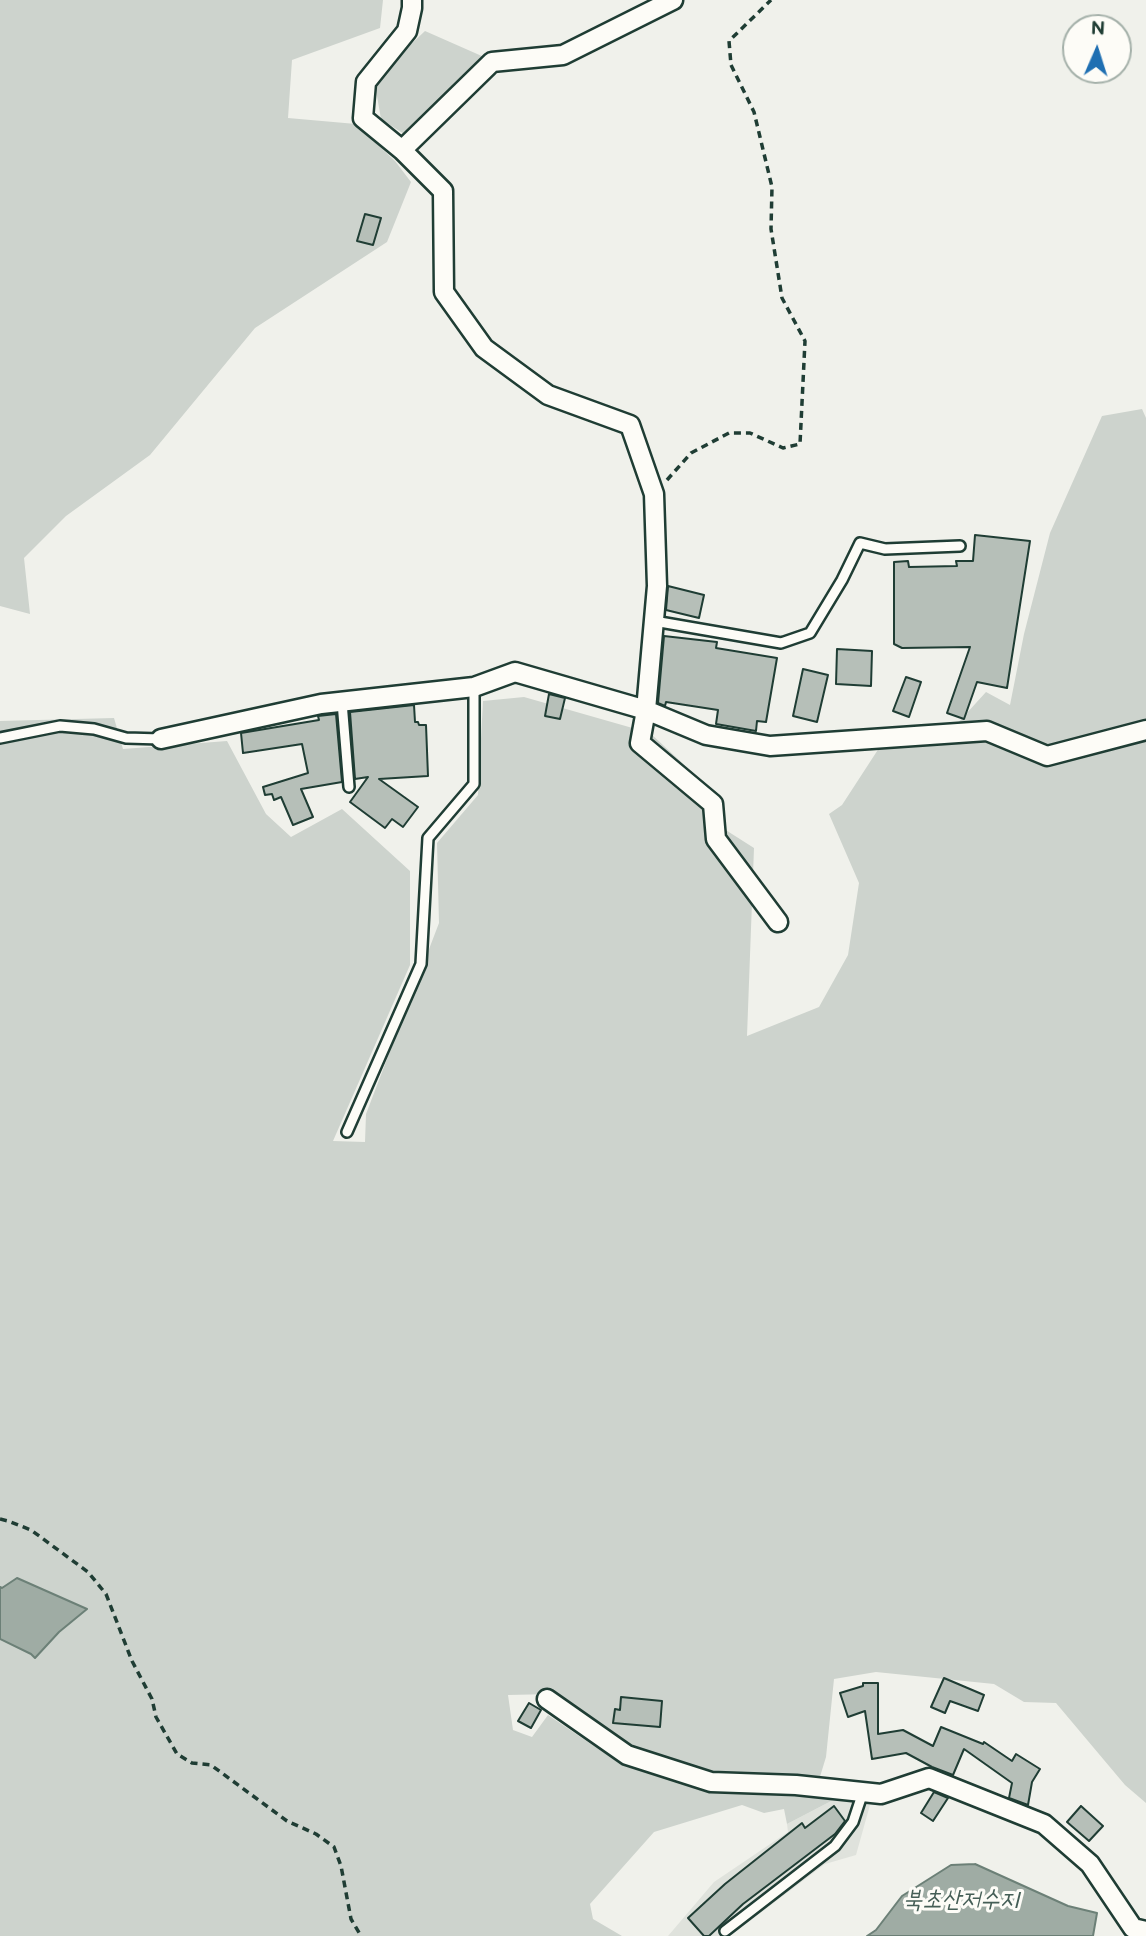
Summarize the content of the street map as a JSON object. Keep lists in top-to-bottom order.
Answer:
{
  "water": ["북초산저수지"],
  "north": "top"
}
